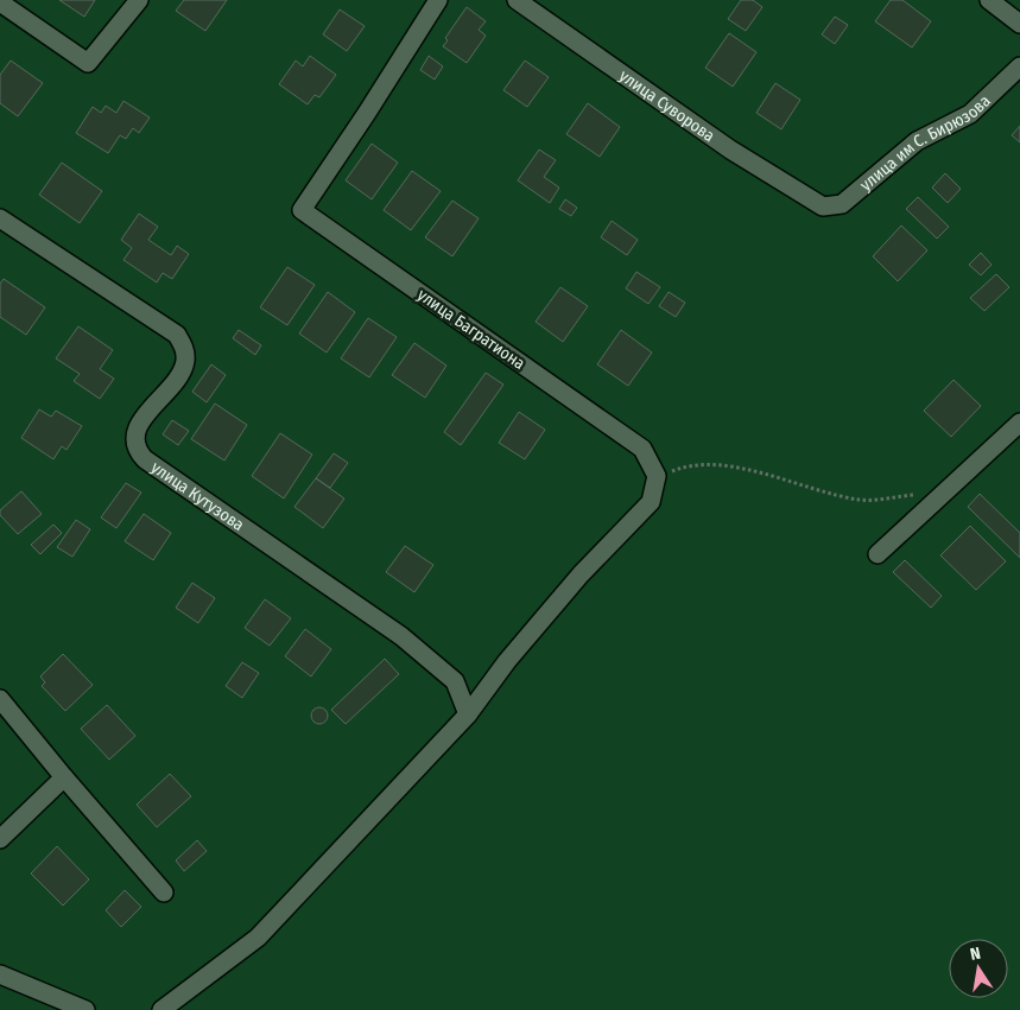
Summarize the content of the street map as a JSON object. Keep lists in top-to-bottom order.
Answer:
{
  "streets": {
    "street": [
      "улица Суворова",
      "улица им С. Бирюзова",
      "улица Багратиона",
      "улица Кутузова"
    ]
  },
  "crossings": [
    ["улица Суворова", "улица им С. Бирюзова"]
  ],
  "north": "top"
}
